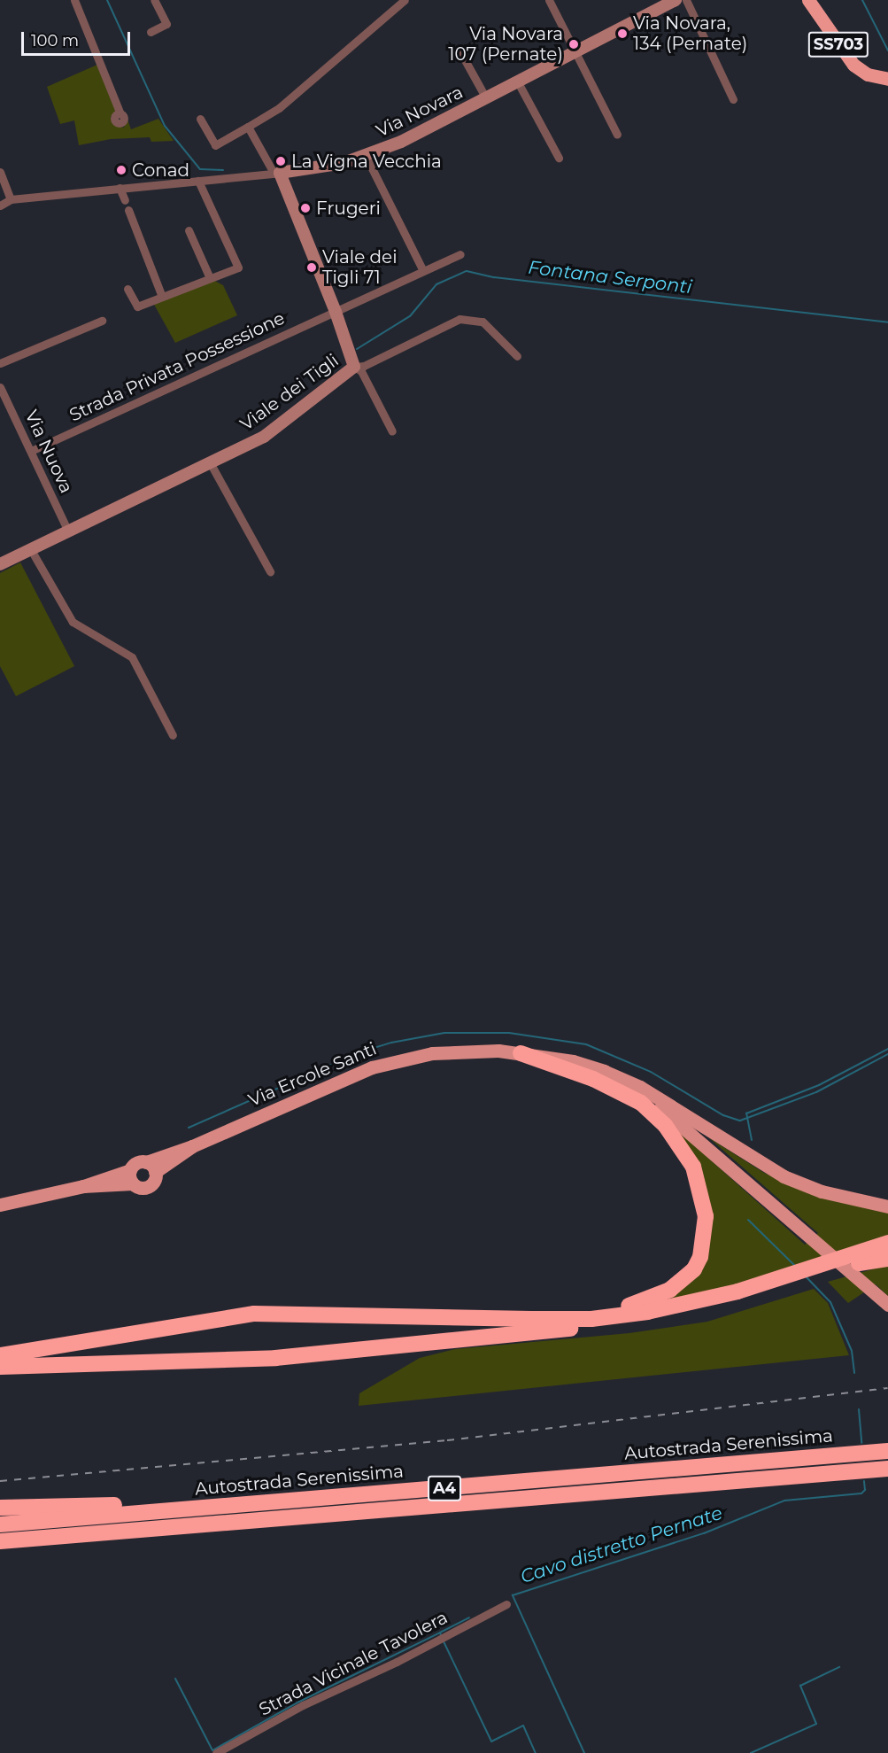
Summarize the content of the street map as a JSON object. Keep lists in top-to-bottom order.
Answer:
{
  "streets": {
    "highway": ["SS703", "Autostrada Serenissima", "A4"],
    "main road": ["Via Novara", "Viale dei Tigli", "Via Ercole Santi"],
    "street": ["Strada Privata Possessione", "Via Nuova", "Strada Vicinale Tavolera"]
  },
  "crossings": [
    ["Via Novara", "Viale dei Tigli"],
    ["Strada Privata Possessione", "Viale dei Tigli"],
    ["Strada Privata Possessione", "Via Nuova"],
    ["Viale dei Tigli", "Via Nuova"]
  ],
  "water": ["Fontana Serponti", "Cavo distretto Pernate"],
  "places": [
    "Via Novara, 134 (Pernate)",
    "Via Novara 107 (Pernate)",
    "La Vigna Vecchia",
    "Conad",
    "Frugeri",
    "Viale dei Tigli 71"
  ],
  "scale_bar": "100 m"
}
